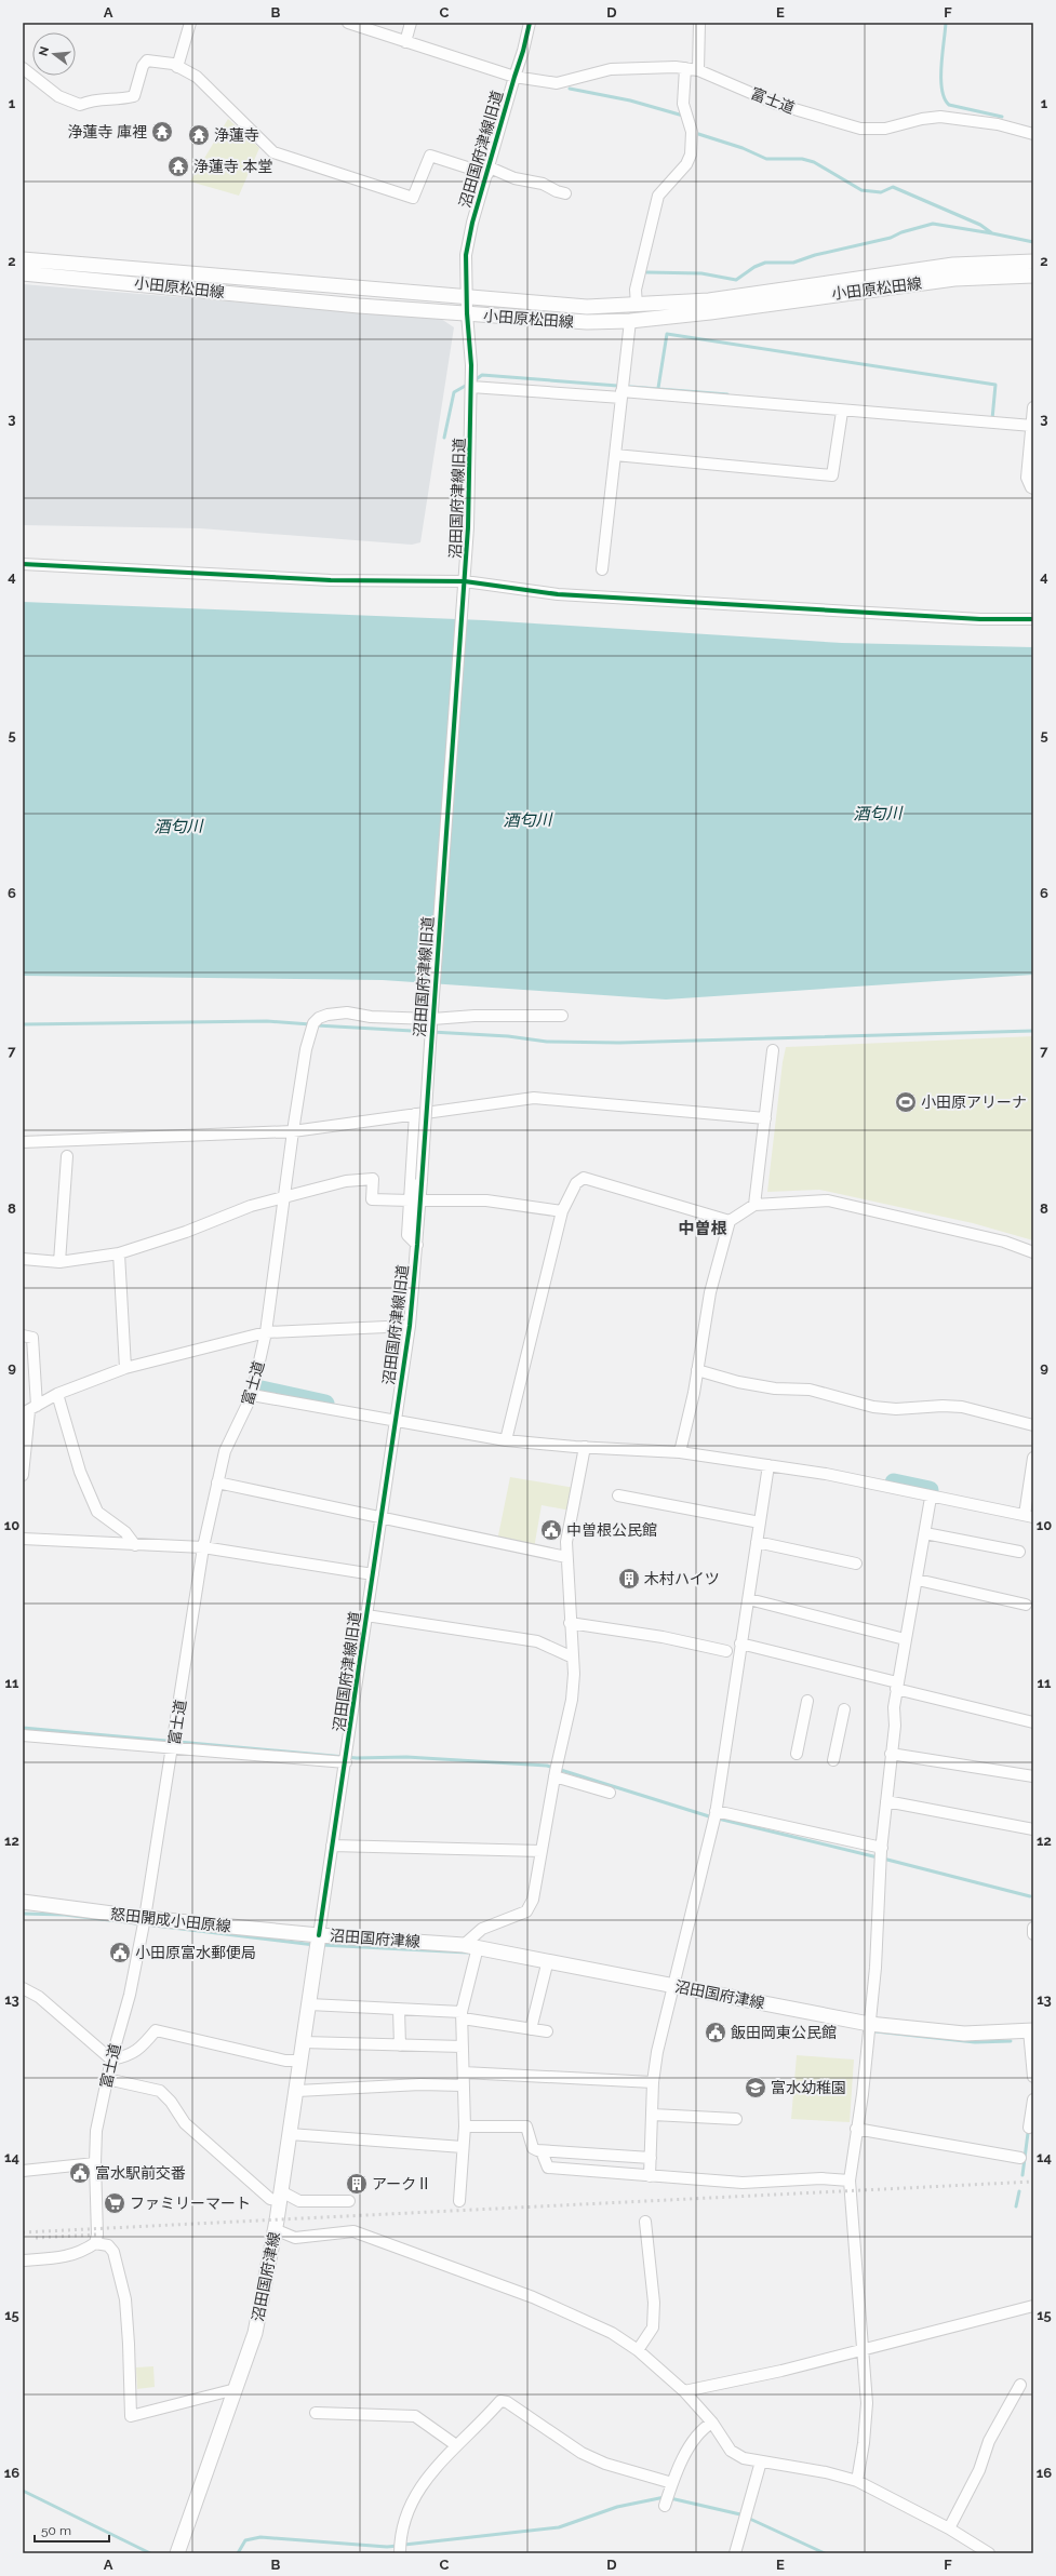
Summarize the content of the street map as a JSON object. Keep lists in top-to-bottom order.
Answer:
{
  "streets": {
    "main road": ["小田原松田線", "怒田開成小田原線", "沼田国府津線"],
    "street": ["富士道", "沼田国府津線旧道"]
  },
  "crossings": [
    ["富士道", "沼田国府津線旧道"],
    ["富士道", "怒田開成小田原線"],
    ["沼田国府津線旧道", "小田原松田線"],
    ["沼田国府津線旧道", "怒田開成小田原線"],
    ["沼田国府津線旧道", "沼田国府津線"],
    ["怒田開成小田原線", "沼田国府津線"]
  ],
  "districts": ["中曽根"],
  "water": ["酒匂川"],
  "places": {
    "temple": ["浄蓮寺 庫裡", "浄蓮寺", "浄蓮寺 本堂"],
    "sports": ["小田原アリーナ"],
    "public building": [
      "中曽根公民館",
      "小田原富水郵便局",
      "飯田岡東公民館",
      "富水駅前交番"
    ],
    "building": ["木村ハイツ", "アークⅡ"],
    "school or university": ["富水幼稚園"],
    "supermarket": ["ファミリーマート"]
  },
  "scale_bar": "50 m",
  "north": "left",
  "grid": {
    "columns": [
      "A",
      "B",
      "C",
      "D",
      "E",
      "F"
    ],
    "rows": [
      "1",
      "2",
      "3",
      "4",
      "5",
      "6",
      "7",
      "8",
      "9",
      "10",
      "11",
      "12",
      "13",
      "14",
      "15",
      "16"
    ]
  }
}
